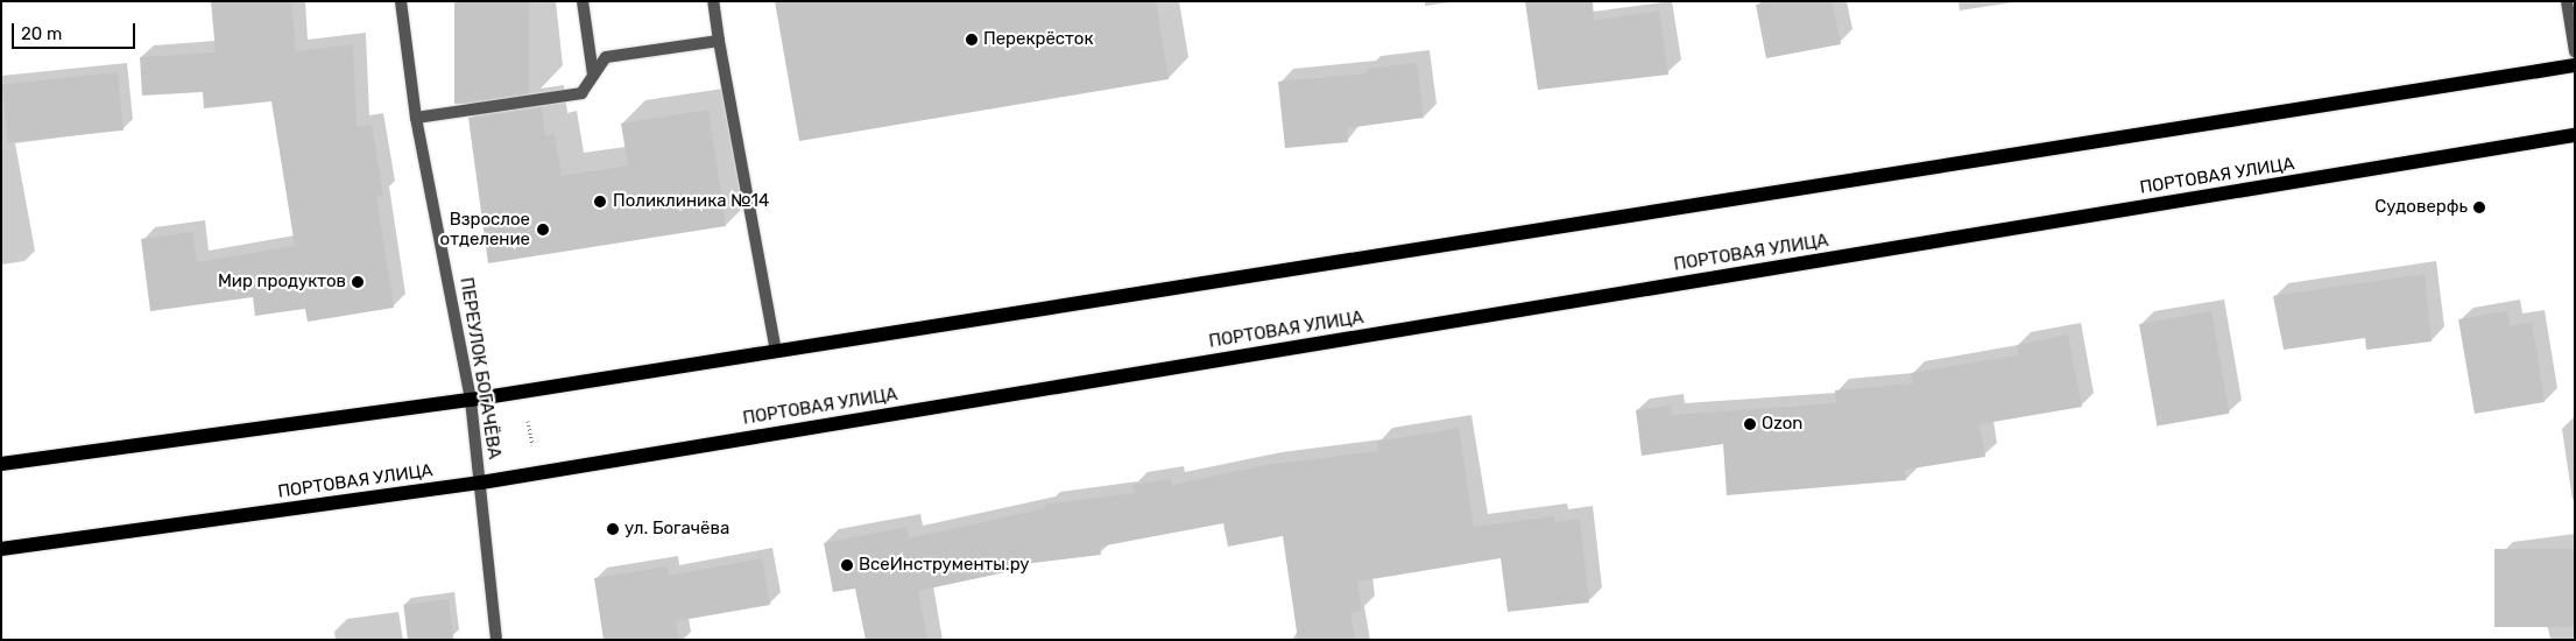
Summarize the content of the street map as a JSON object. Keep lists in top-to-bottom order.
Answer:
{
  "streets": {
    "main road": ["ПОРТОВАЯ УЛИЦА"],
    "street": ["ПЕРЕУЛОК БОГАЧЁВА"]
  },
  "crossings": [
    ["ПОРТОВАЯ УЛИЦА", "ПЕРЕУЛОК БОГАЧЁВА"]
  ],
  "places": [
    "Перекрёсток",
    "Поликлиника №14",
    "Судоверфь",
    "Взрослое отделение",
    "Мир продуктов",
    "Ozon",
    "ул. Богачёва",
    "ВсеИнструменты.ру"
  ],
  "scale_bar": "20 m"
}
